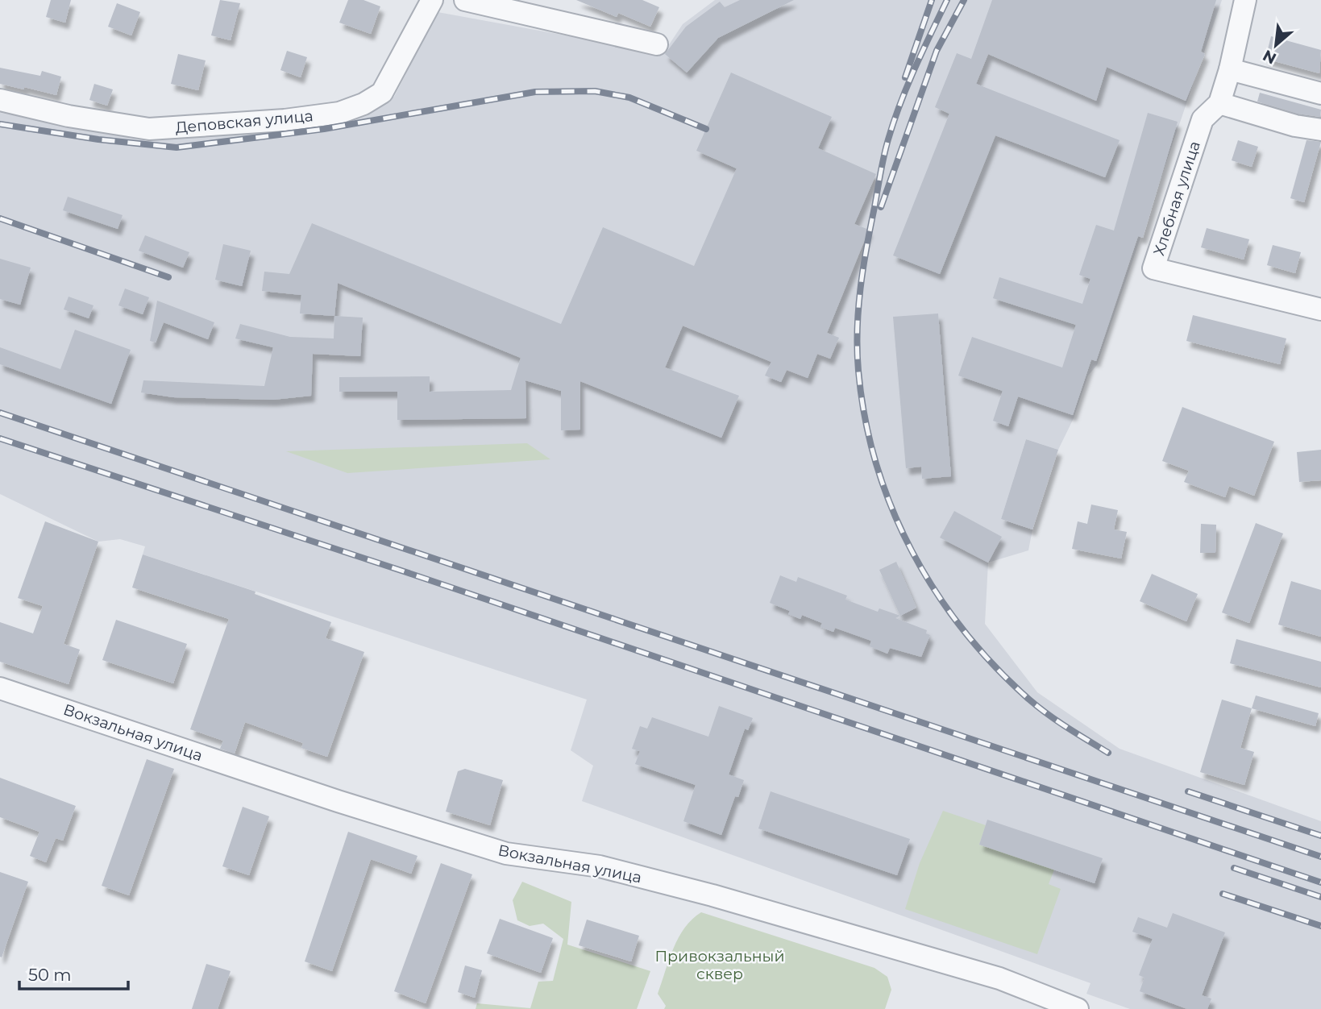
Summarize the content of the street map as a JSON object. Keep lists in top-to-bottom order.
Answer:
{
  "streets": {
    "street": ["Деповская улица", "Хлебная улица", "Вокзальная улица"]
  },
  "parks": ["Привокзальный сквер"],
  "scale_bar": "50 m",
  "north": "bottom left"
}
